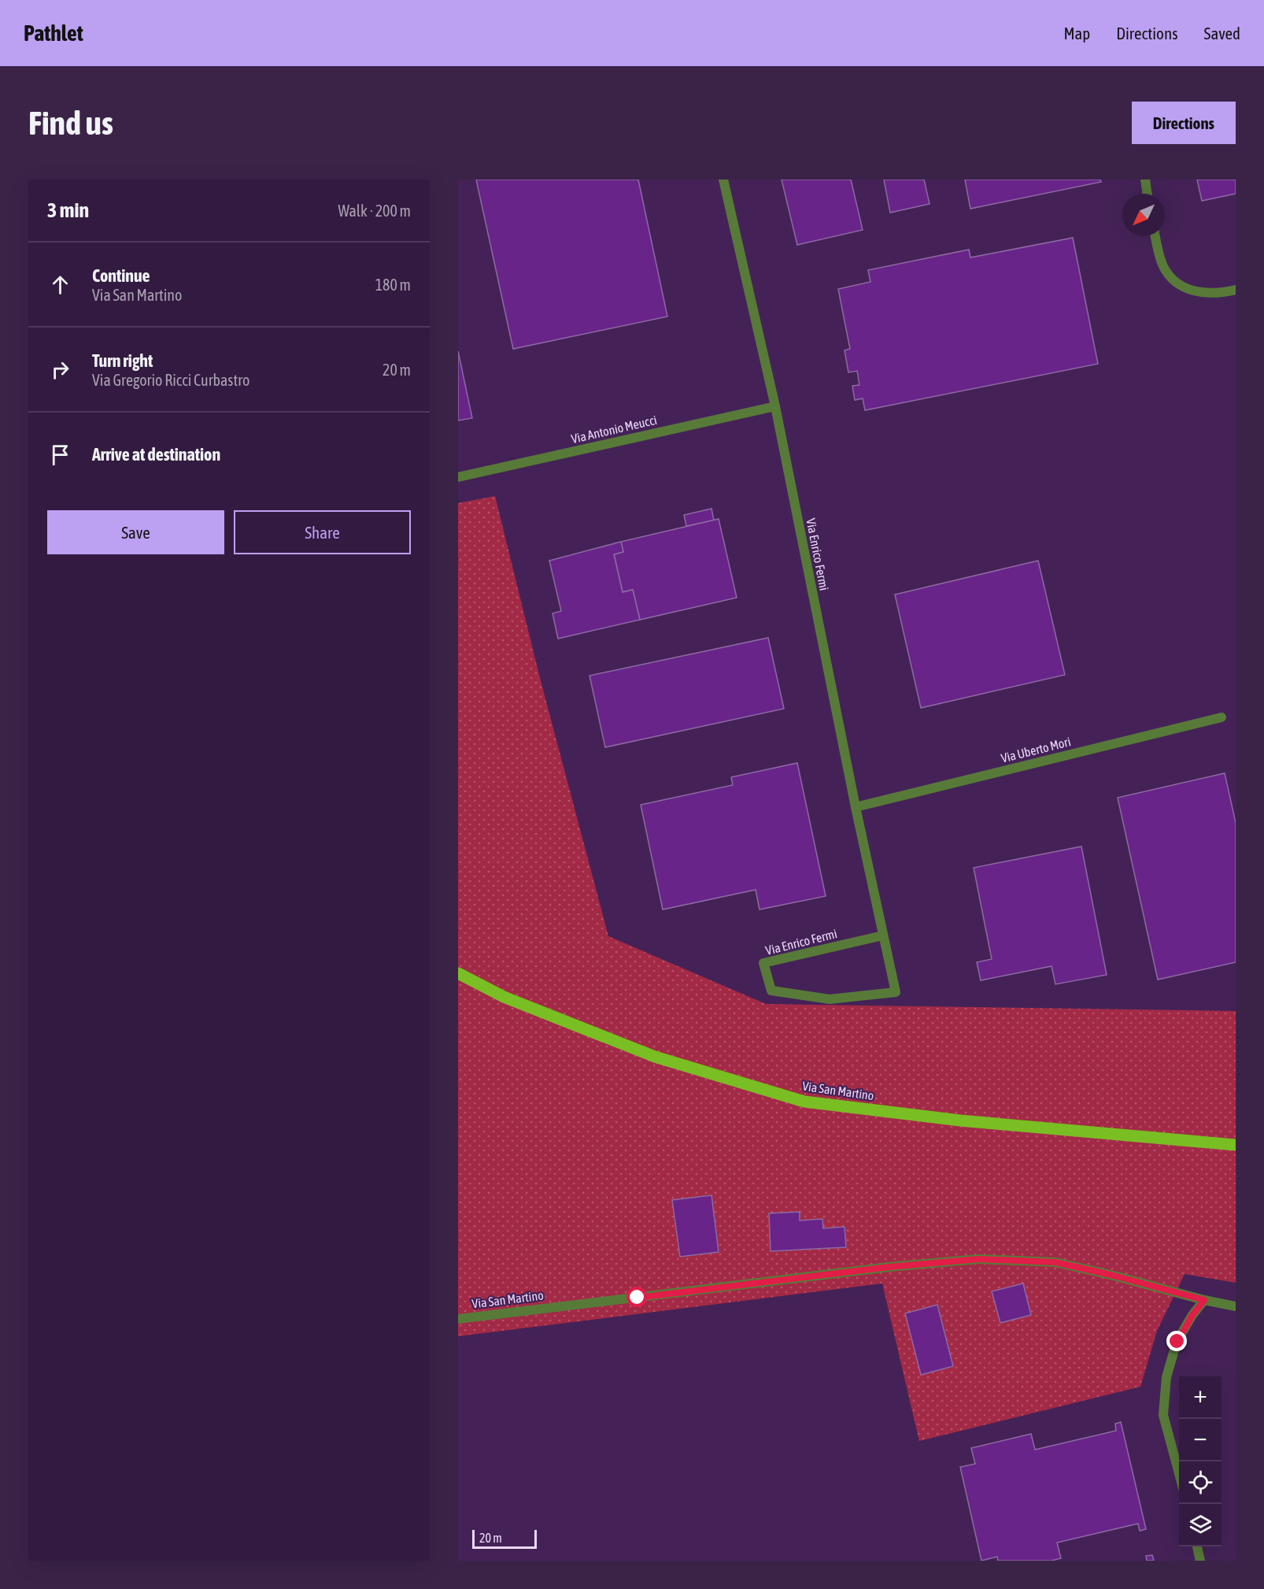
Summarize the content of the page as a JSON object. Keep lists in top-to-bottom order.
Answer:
{
  "streets": {
    "main road": ["Via San Martino"],
    "street": ["Via Antonio Meucci", "Via Enrico Fermi", "Via Uberto Mori"]
  },
  "crossings": [
    ["Via Antonio Meucci", "Via Enrico Fermi"],
    ["Via Enrico Fermi", "Via Uberto Mori"]
  ],
  "scale_bar": "20 m",
  "north": "bottom left",
  "page": {
    "header": "Pathlet",
    "nav": ["Map", "Directions", "Saved"],
    "buttons": [
      "Directions",
      ["Save", "Share"]
    ],
    "title": "Find us",
    "heading": ["3 min", "Walk · 200 m"],
    "list": [
      ["Continue", "Via San Martino", "180 m"],
      ["Turn right", "Via Gregorio Ricci Curbastro", "20 m"],
      "Arrive at destination"
    ],
    "map_buttons": ["+", "−"],
    "scale": "20 m"
  }
}
